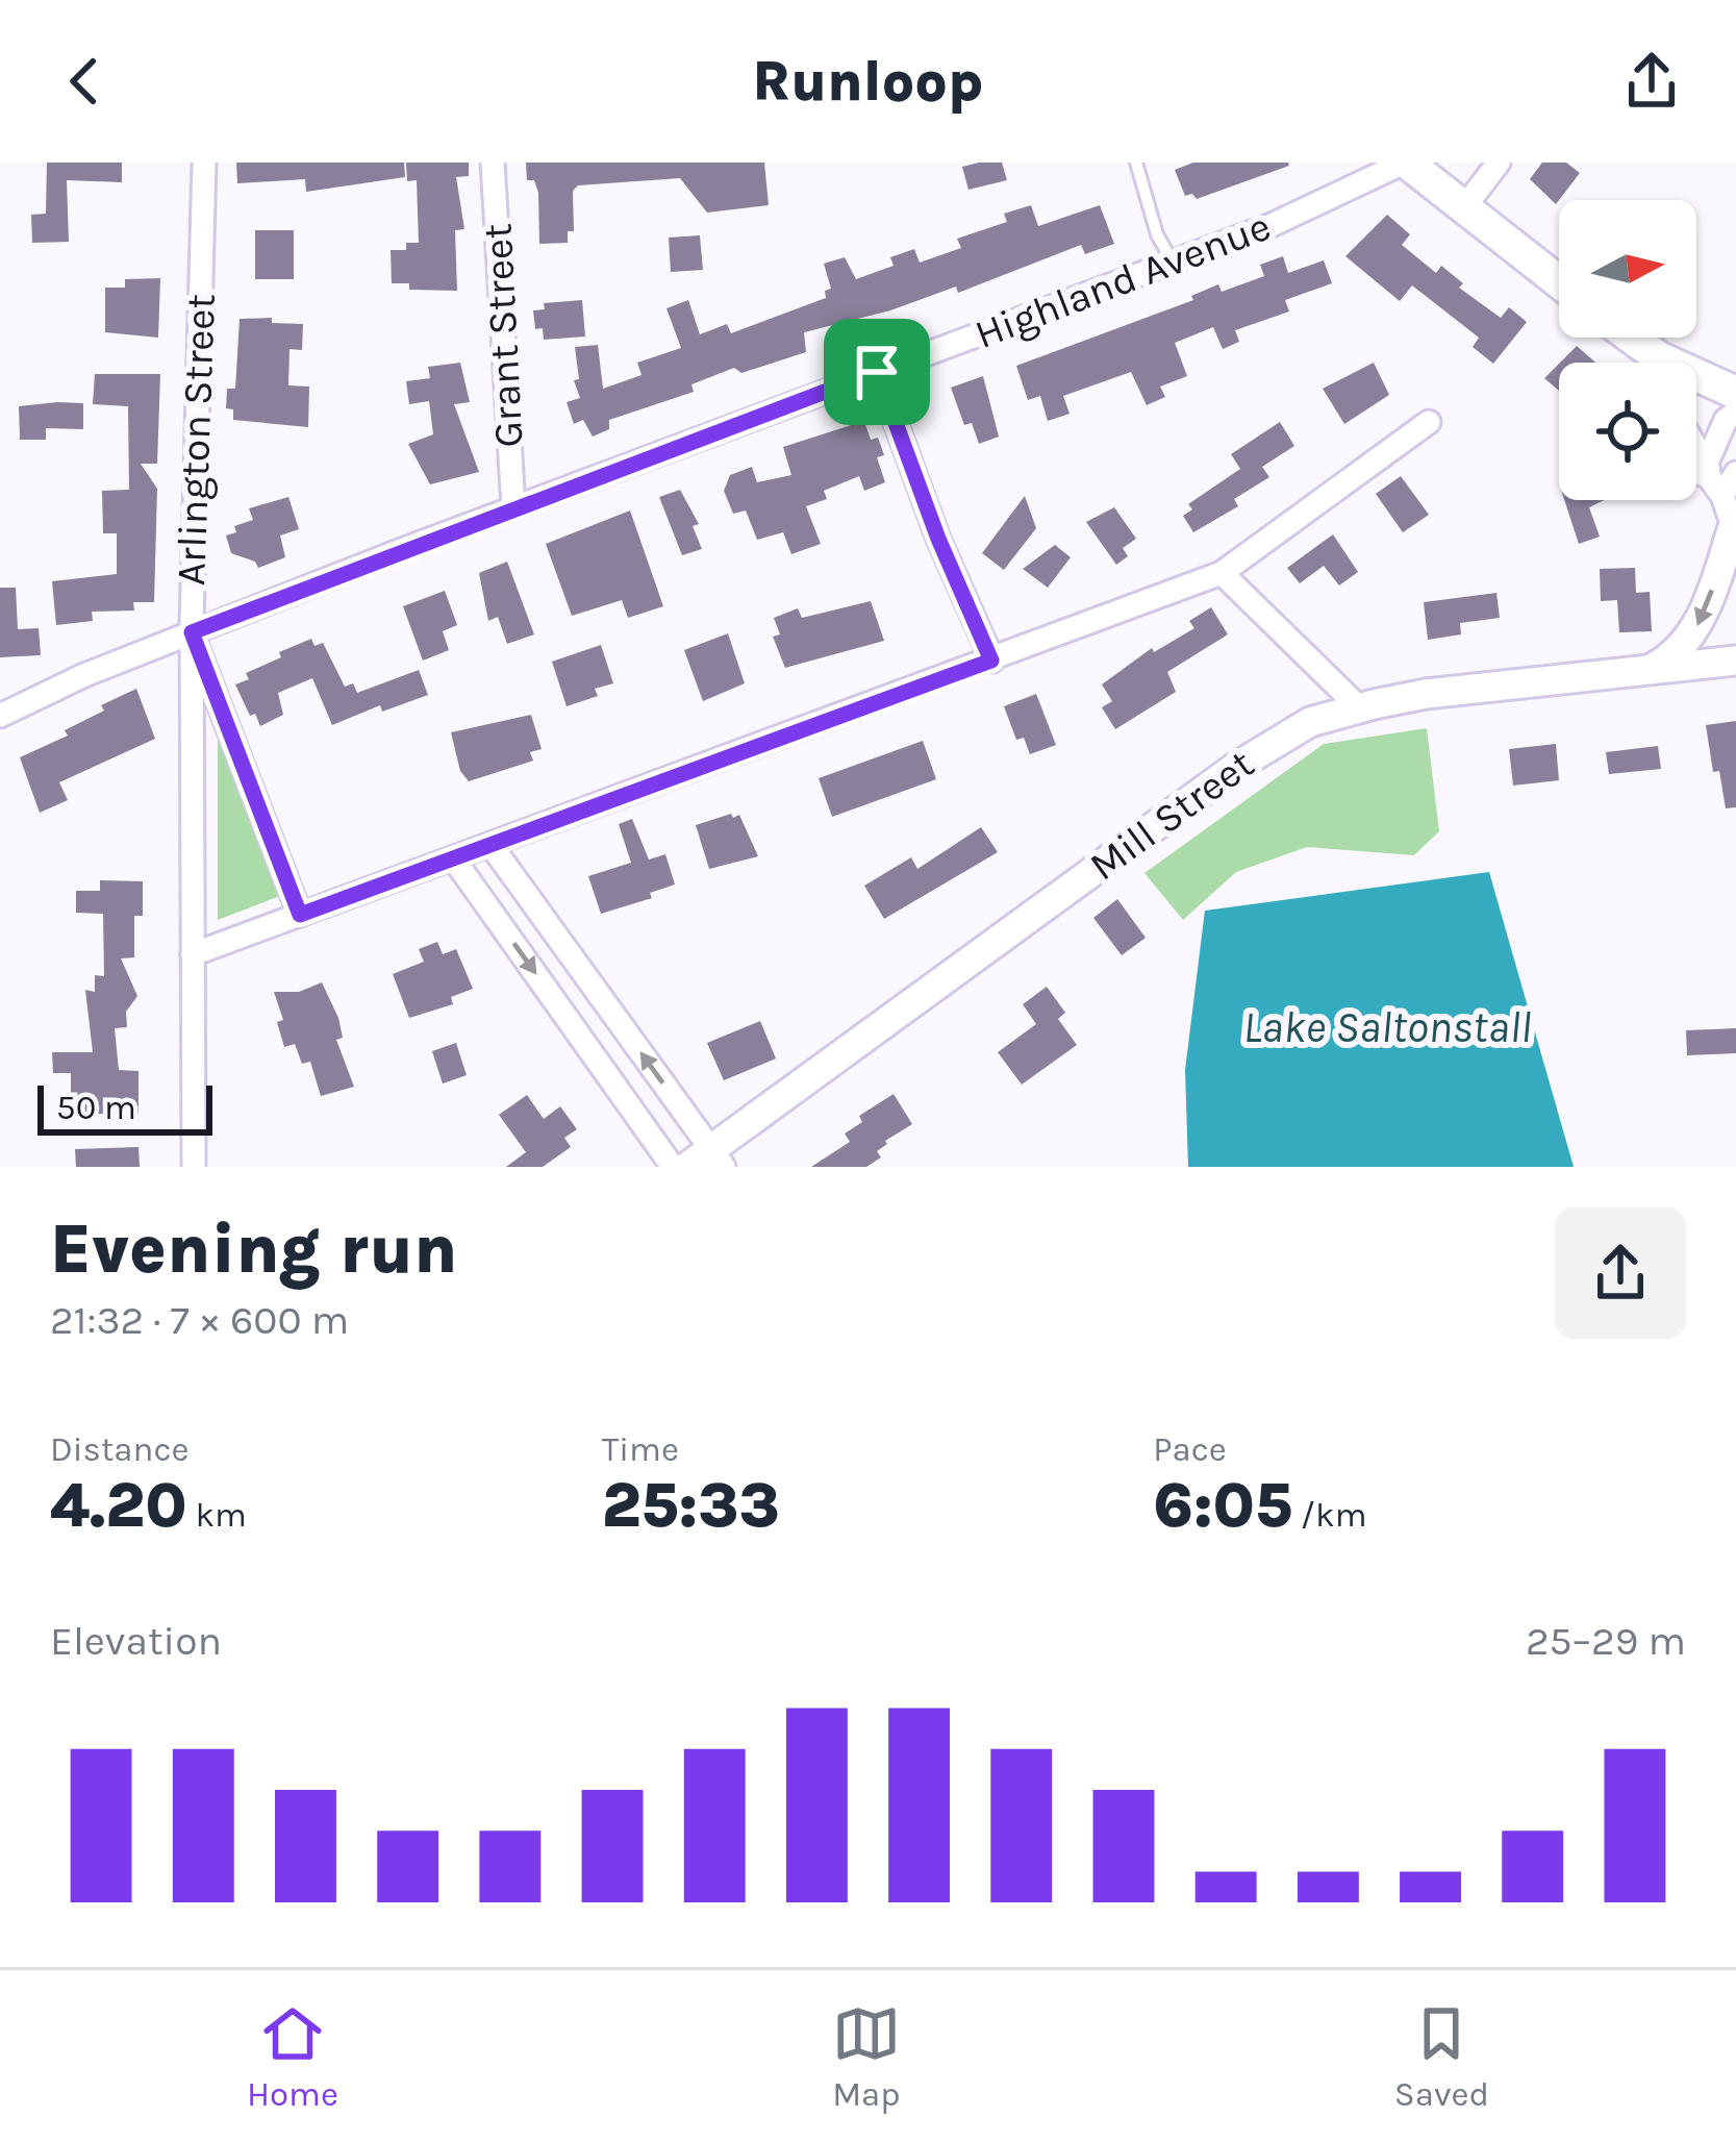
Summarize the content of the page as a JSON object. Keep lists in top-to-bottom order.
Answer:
{
  "streets": {
    "main road": ["Mill Street"],
    "street": ["Highland Avenue", "Grant Street", "Arlington Street"]
  },
  "crossings": [
    ["Highland Avenue", "Grant Street"],
    ["Highland Avenue", "Arlington Street"]
  ],
  "water": ["Lake Saltonstall"],
  "scale_bar": "50 m",
  "north": "right",
  "page": {
    "header": "Runloop",
    "scale": "50 m",
    "heading": ["Evening run", "21:32 · 7 × 600 m"],
    "stats": [
      ["Distance", "4.20 km"],
      ["Time", "25:33"],
      ["Pace", "6:05 /km"]
    ],
    "chart": ["Elevation", "25–29 m"],
    "tabs": ["Home", "Map", "Saved"]
  }
}
